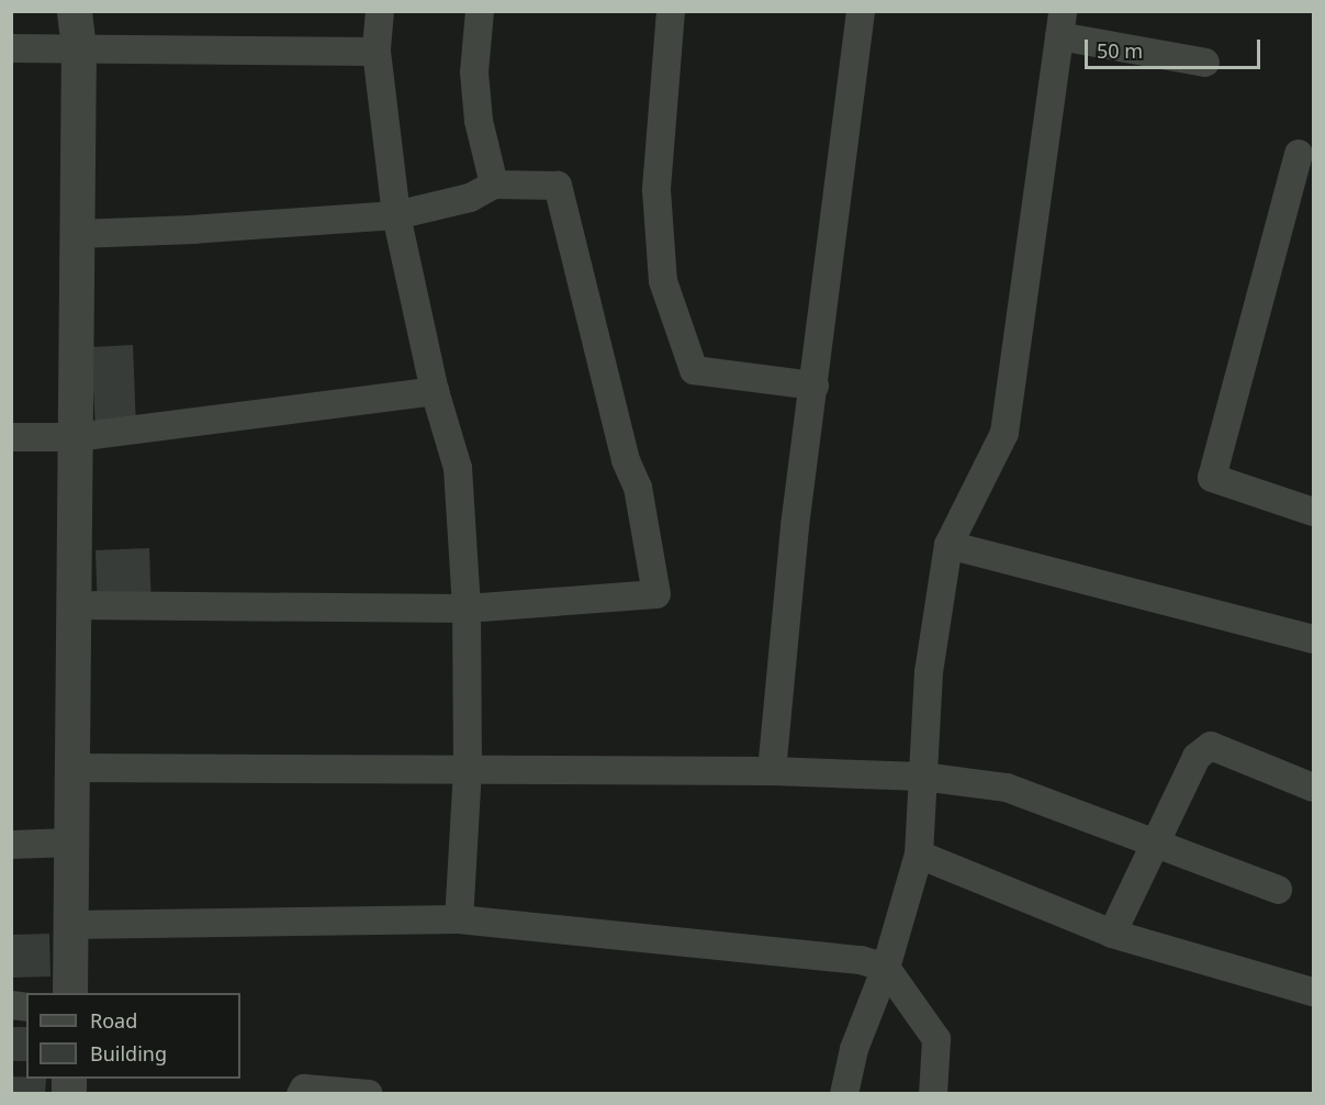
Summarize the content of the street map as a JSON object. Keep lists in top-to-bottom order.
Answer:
{
  "legend": ["Road", "Building"],
  "scale_bar": "50 m"
}
